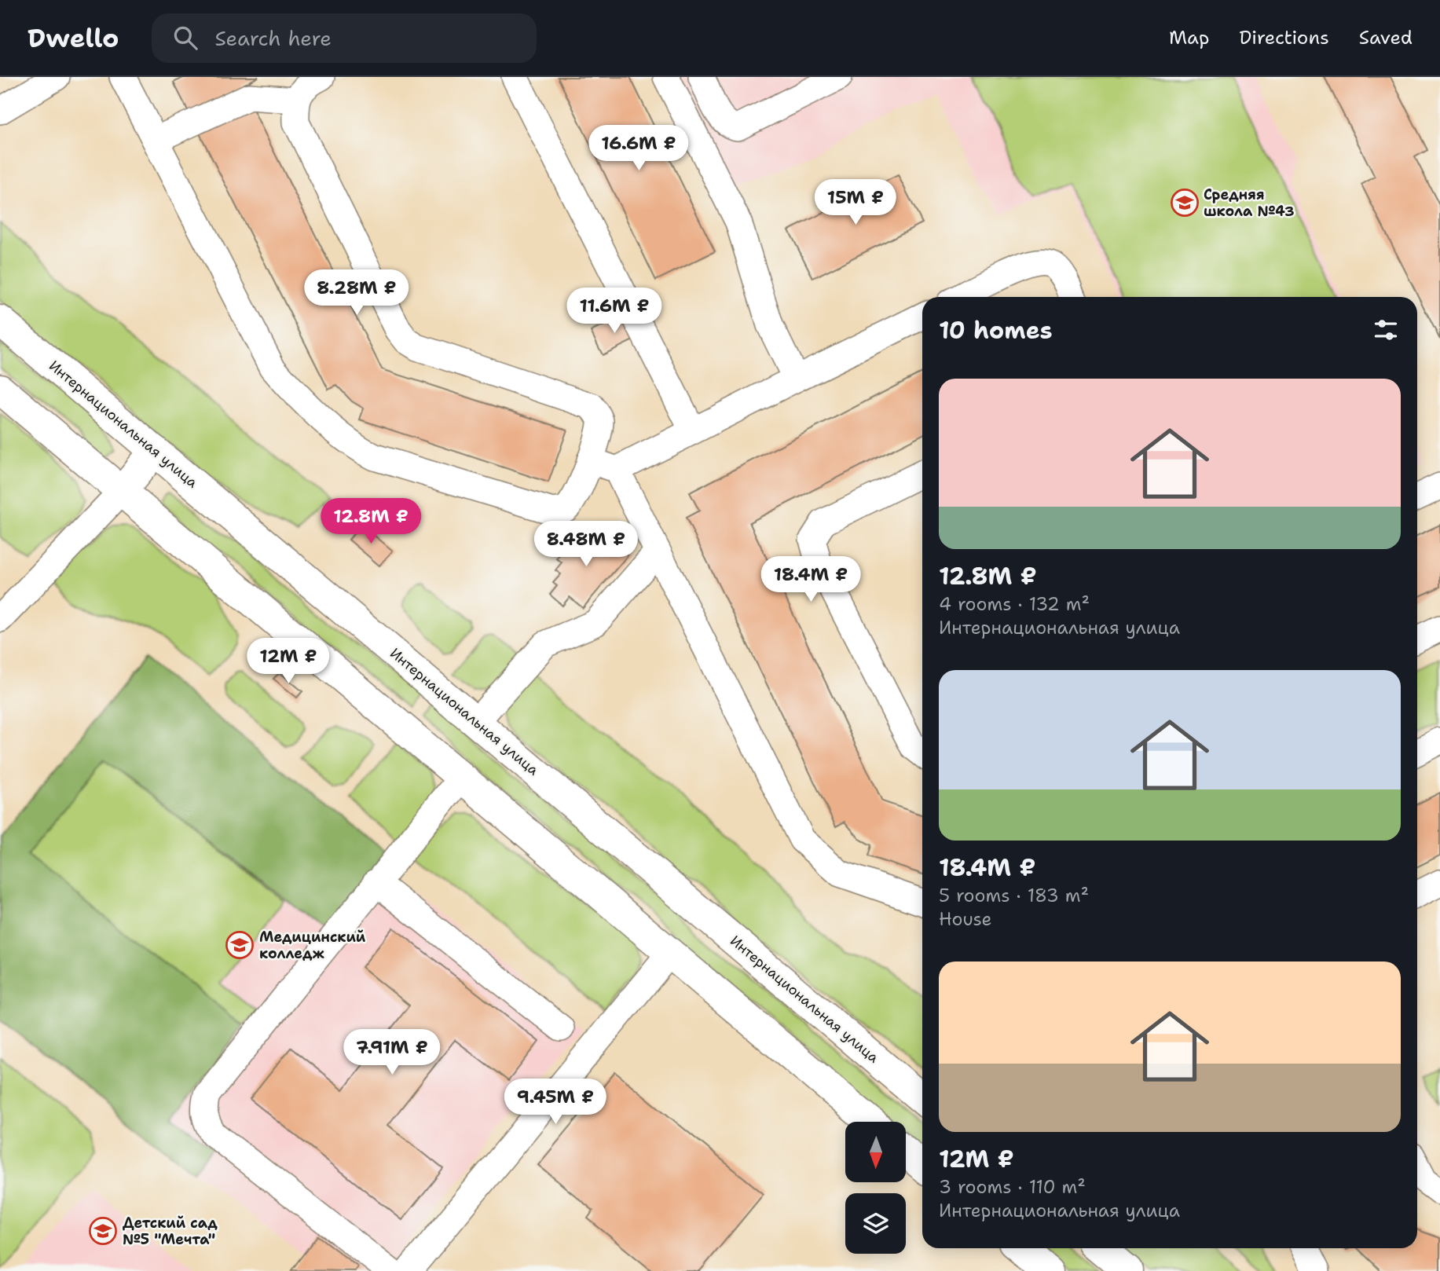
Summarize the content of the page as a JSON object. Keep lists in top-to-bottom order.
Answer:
{
  "streets": {
    "main road": ["Интернациональная улица"]
  },
  "places": {
    "school or university": ["Средняя школа №43", "Медицинский колледж", "Детский сад №5 \"Мечта\""]
  },
  "north": "bottom",
  "page": {
    "header": "Dwello",
    "search": "Search here",
    "nav": ["Map", "Directions", "Saved"],
    "price": [
      "16.6M ₽",
      "15M ₽",
      "8.28M ₽",
      "11.6M ₽",
      "12.8M ₽",
      "8.48M ₽",
      "18.4M ₽",
      "12M ₽",
      "7.91M ₽",
      "9.45M ₽"
    ],
    "heading": "10 homes",
    "list": [
      {
        "name": "12.8M ₽",
        "note": "4 rooms · 132 m² · Интернациональная улица"
      },
      {
        "name": "18.4M ₽",
        "note": "5 rooms · 183 m² · House"
      },
      {
        "name": "12M ₽",
        "note": "3 rooms · 110 m² · Интернациональная улица"
      }
    ]
  }
}
